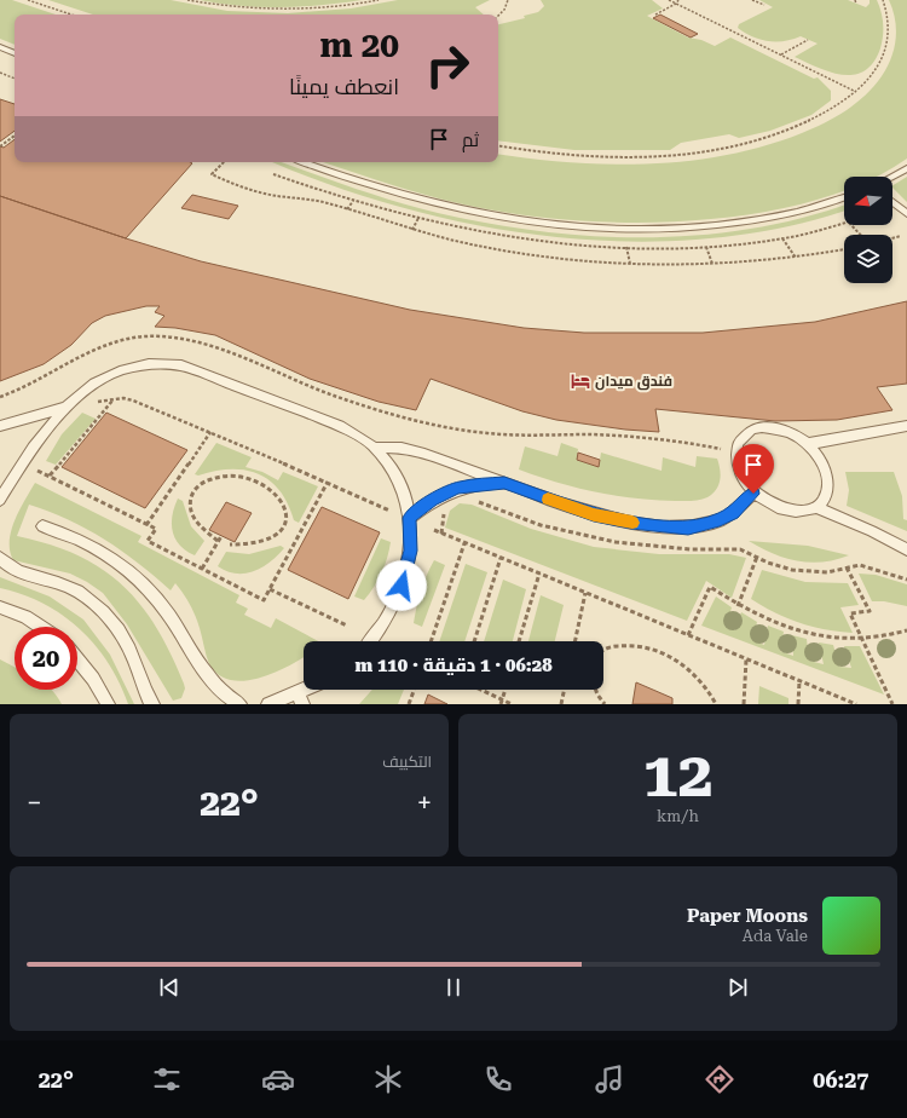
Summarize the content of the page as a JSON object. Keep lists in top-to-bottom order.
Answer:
{
  "places": {
    "hotel": ["فندق ميدان"]
  },
  "north": "left",
  "page": {
    "turn": ["20 m", "انعطف يمينًا"],
    "then": "ثم",
    "limit": "20",
    "trip": "06:28 · 1 دقيقة · 110 m",
    "tile": [
      ["12", "km/h"],
      "التكييف"
    ],
    "heat": ["−", "22°", "+"],
    "song": ["Paper Moons", "Ada Vale"],
    "tabs": ["06:27", "22°"]
  }
}
